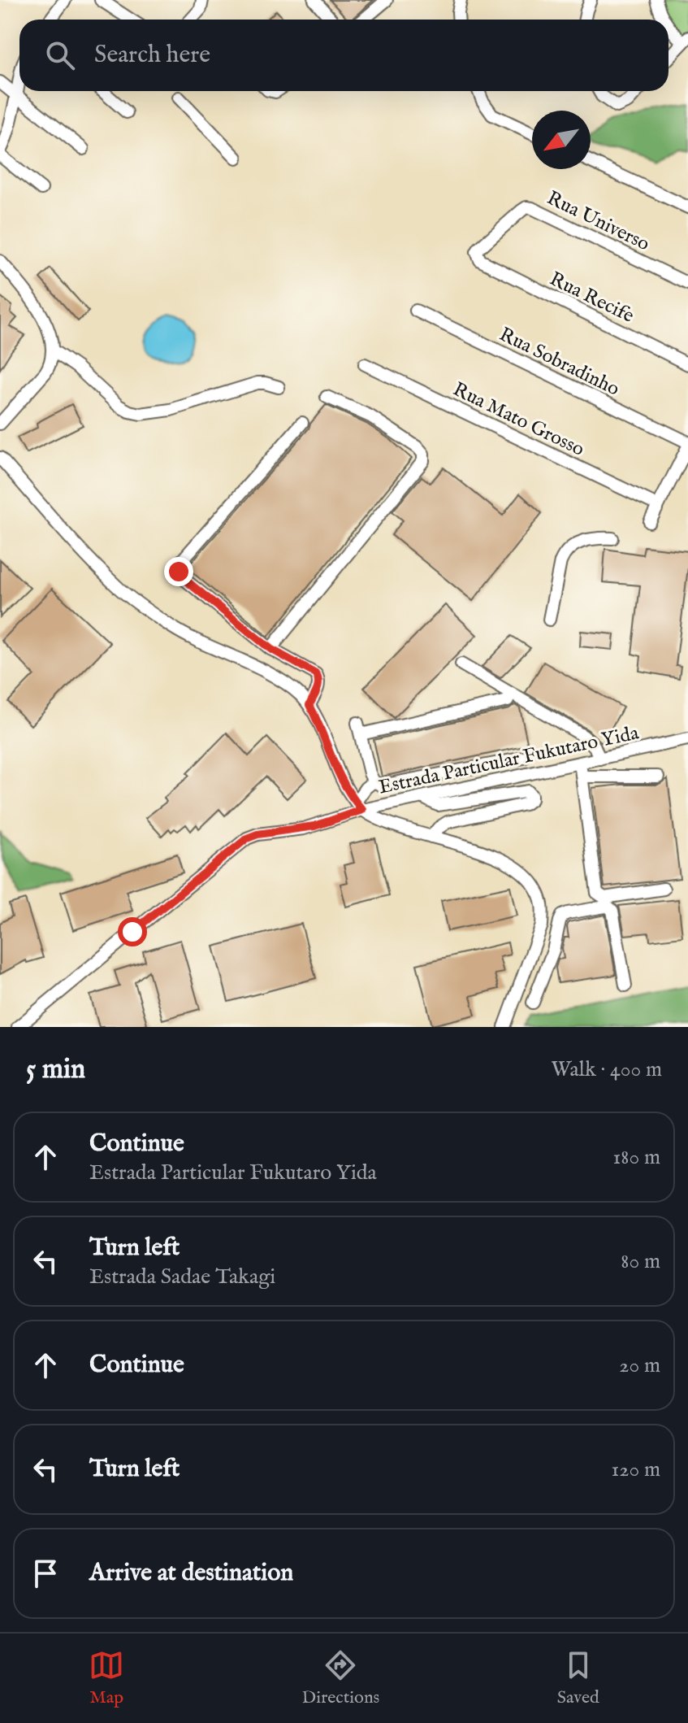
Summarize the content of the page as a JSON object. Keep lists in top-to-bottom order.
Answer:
{
  "streets": {
    "street": [
      "Rua Universo",
      "Rua Recife",
      "Rua Sobradinho",
      "Rua Mato Grosso",
      "Estrada Particular Fukutaro Yida"
    ]
  },
  "crossings": [
    ["Rua Universo", "Rua Recife"]
  ],
  "north": "bottom left",
  "page": {
    "search": "Search here",
    "heading": ["5 min", "Walk · 400 m"],
    "list": [
      ["Continue", "Estrada Particular Fukutaro Yida", "180 m"],
      ["Turn left", "Estrada Sadae Takagi", "80 m"],
      ["Continue", "20 m"],
      ["Turn left", "120 m"],
      "Arrive at destination"
    ],
    "nav": ["Map", "Directions", "Saved"]
  }
}
